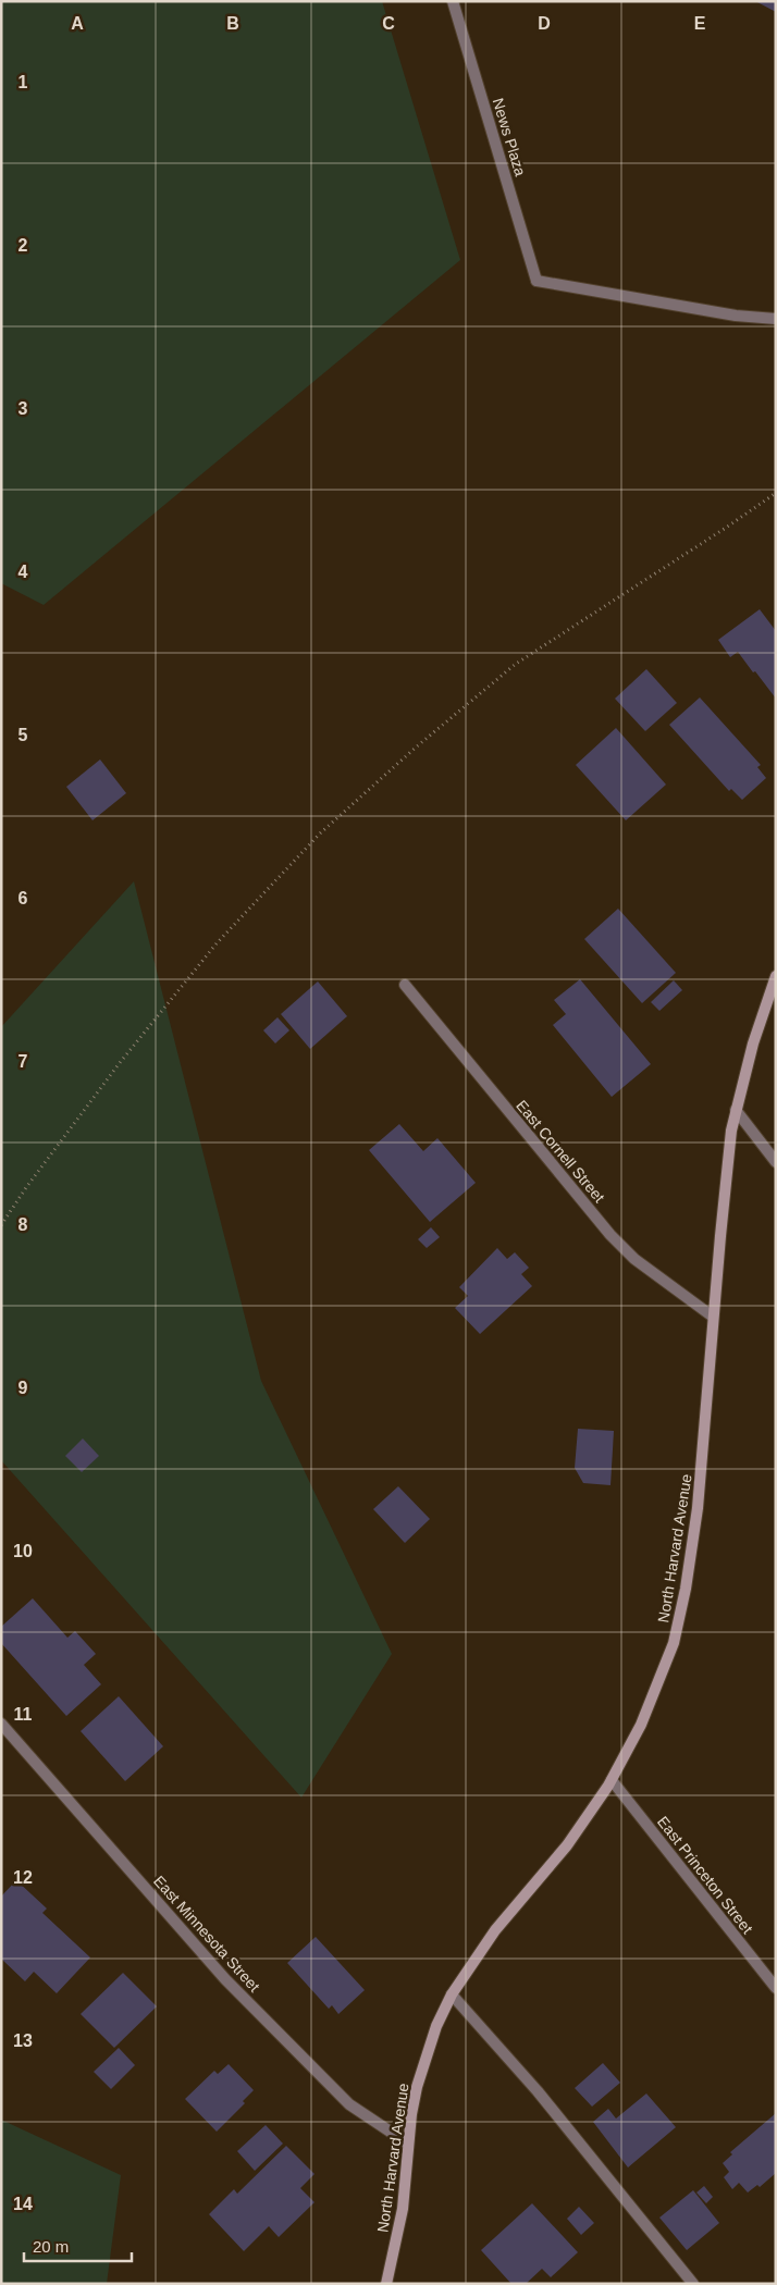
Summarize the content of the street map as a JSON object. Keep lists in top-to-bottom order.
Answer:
{
  "streets": {
    "street": [
      "News Plaza",
      "East Cornell Street",
      "North Harvard Avenue",
      "East Princeton Street",
      "East Minnesota Street"
    ]
  },
  "crossings": [
    ["East Cornell Street", "North Harvard Avenue"],
    ["North Harvard Avenue", "East Princeton Street"],
    ["North Harvard Avenue", "East Minnesota Street"]
  ],
  "scale_bar": "20 m",
  "grid": {
    "columns": [
      "A",
      "B",
      "C",
      "D",
      "E"
    ],
    "rows": [
      "1",
      "2",
      "3",
      "4",
      "5",
      "6",
      "7",
      "8",
      "9",
      "10",
      "11",
      "12",
      "13",
      "14"
    ]
  }
}
